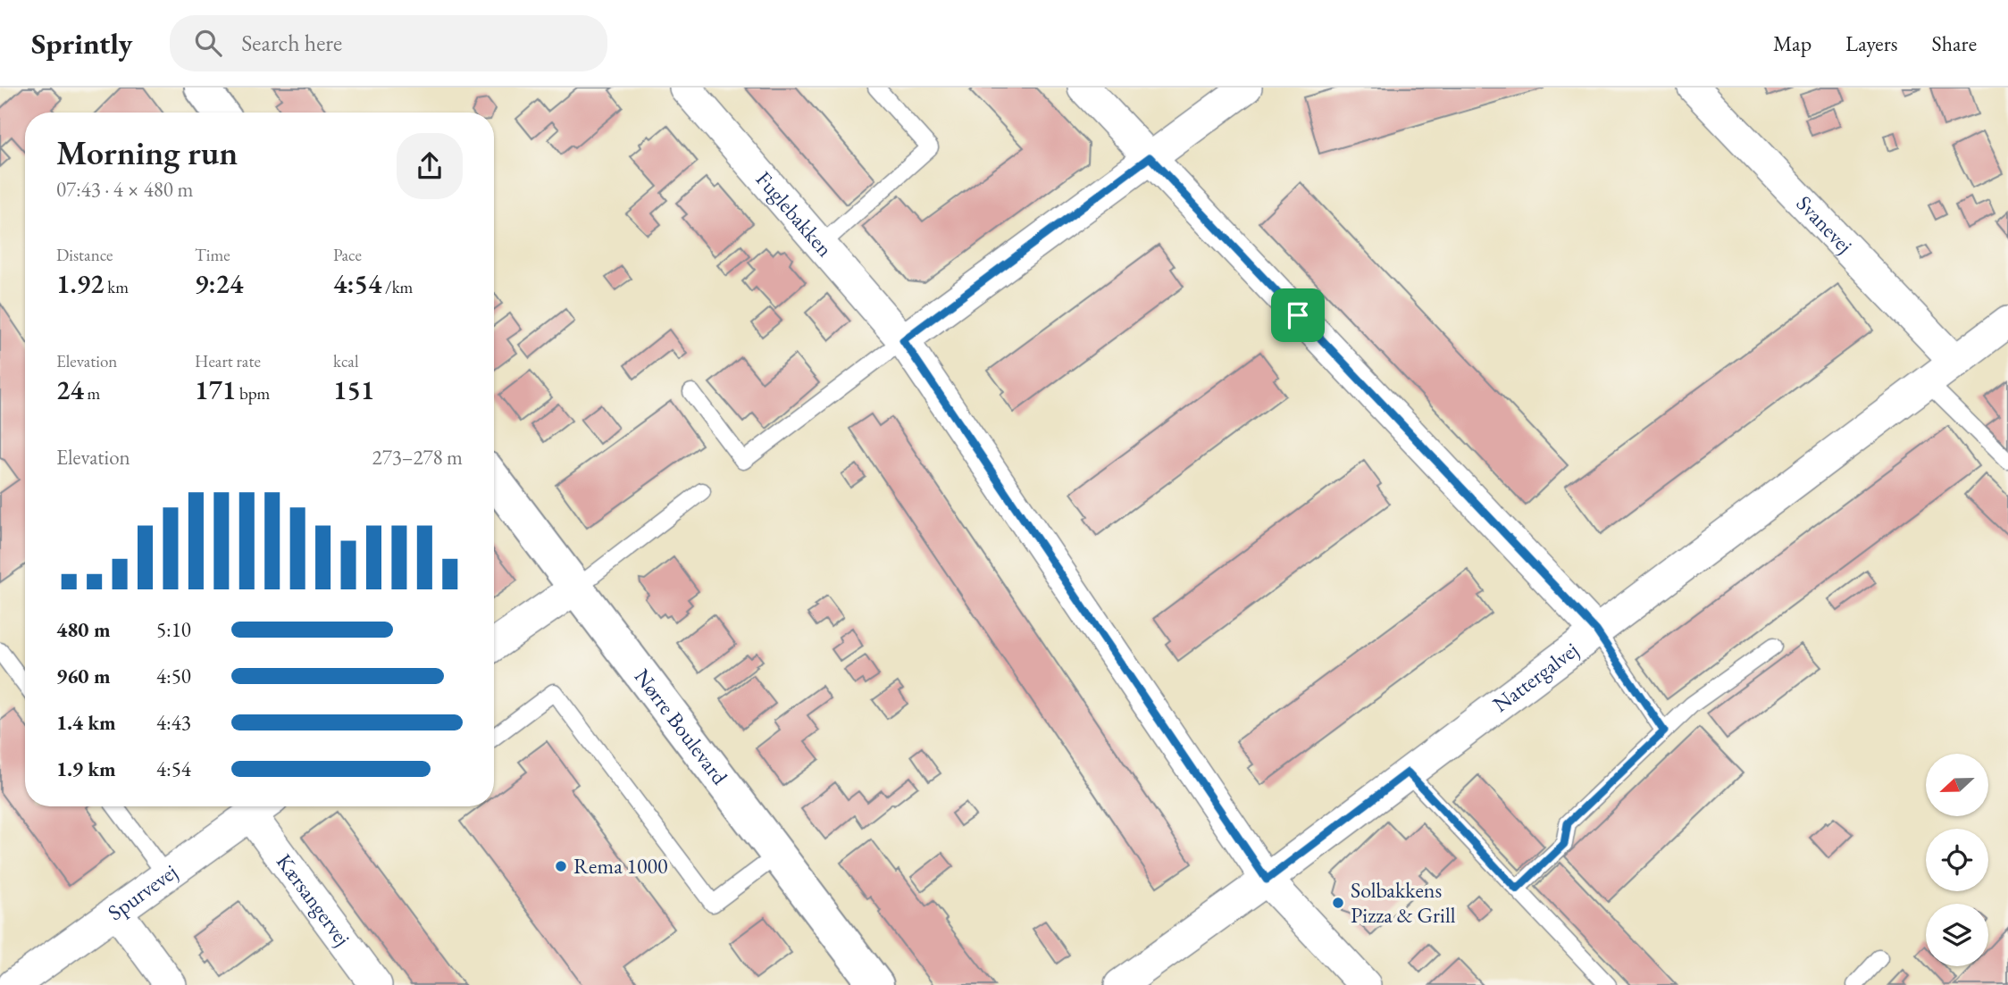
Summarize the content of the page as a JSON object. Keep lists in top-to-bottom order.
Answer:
{
  "streets": {
    "street": [
      "Fuglebakken",
      "Svanevej",
      "Nattergalvej",
      "Nørre Boulevard",
      "Spurvevej",
      "Kærsangervej"
    ]
  },
  "crossings": [
    ["Fuglebakken", "Nattergalvej"],
    ["Svanevej", "Nattergalvej"],
    ["Spurvevej", "Kærsangervej"]
  ],
  "places": ["Rema 1000", "Solbakkens Pizza & Grill"],
  "north": "left",
  "page": {
    "header": "Sprintly",
    "search": "Search here",
    "nav": ["Map", "Layers", "Share"],
    "heading": ["Morning run", "07:43 · 4 × 480 m"],
    "stats": [
      ["Distance", "1.92 km"],
      ["Time", "9:24"],
      ["Pace", "4:54 /km"],
      ["Elevation", "24 m"],
      ["Heart rate", "171 bpm"],
      ["kcal", "151"]
    ],
    "chart": ["Elevation", "273–278 m"],
    "list": [
      {
        "name": "480 m",
        "note": "5:10"
      },
      {
        "name": "960 m",
        "note": "4:50"
      },
      {
        "name": "1.4 km",
        "note": "4:43"
      },
      {
        "name": "1.9 km",
        "note": "4:54"
      }
    ]
  }
}
